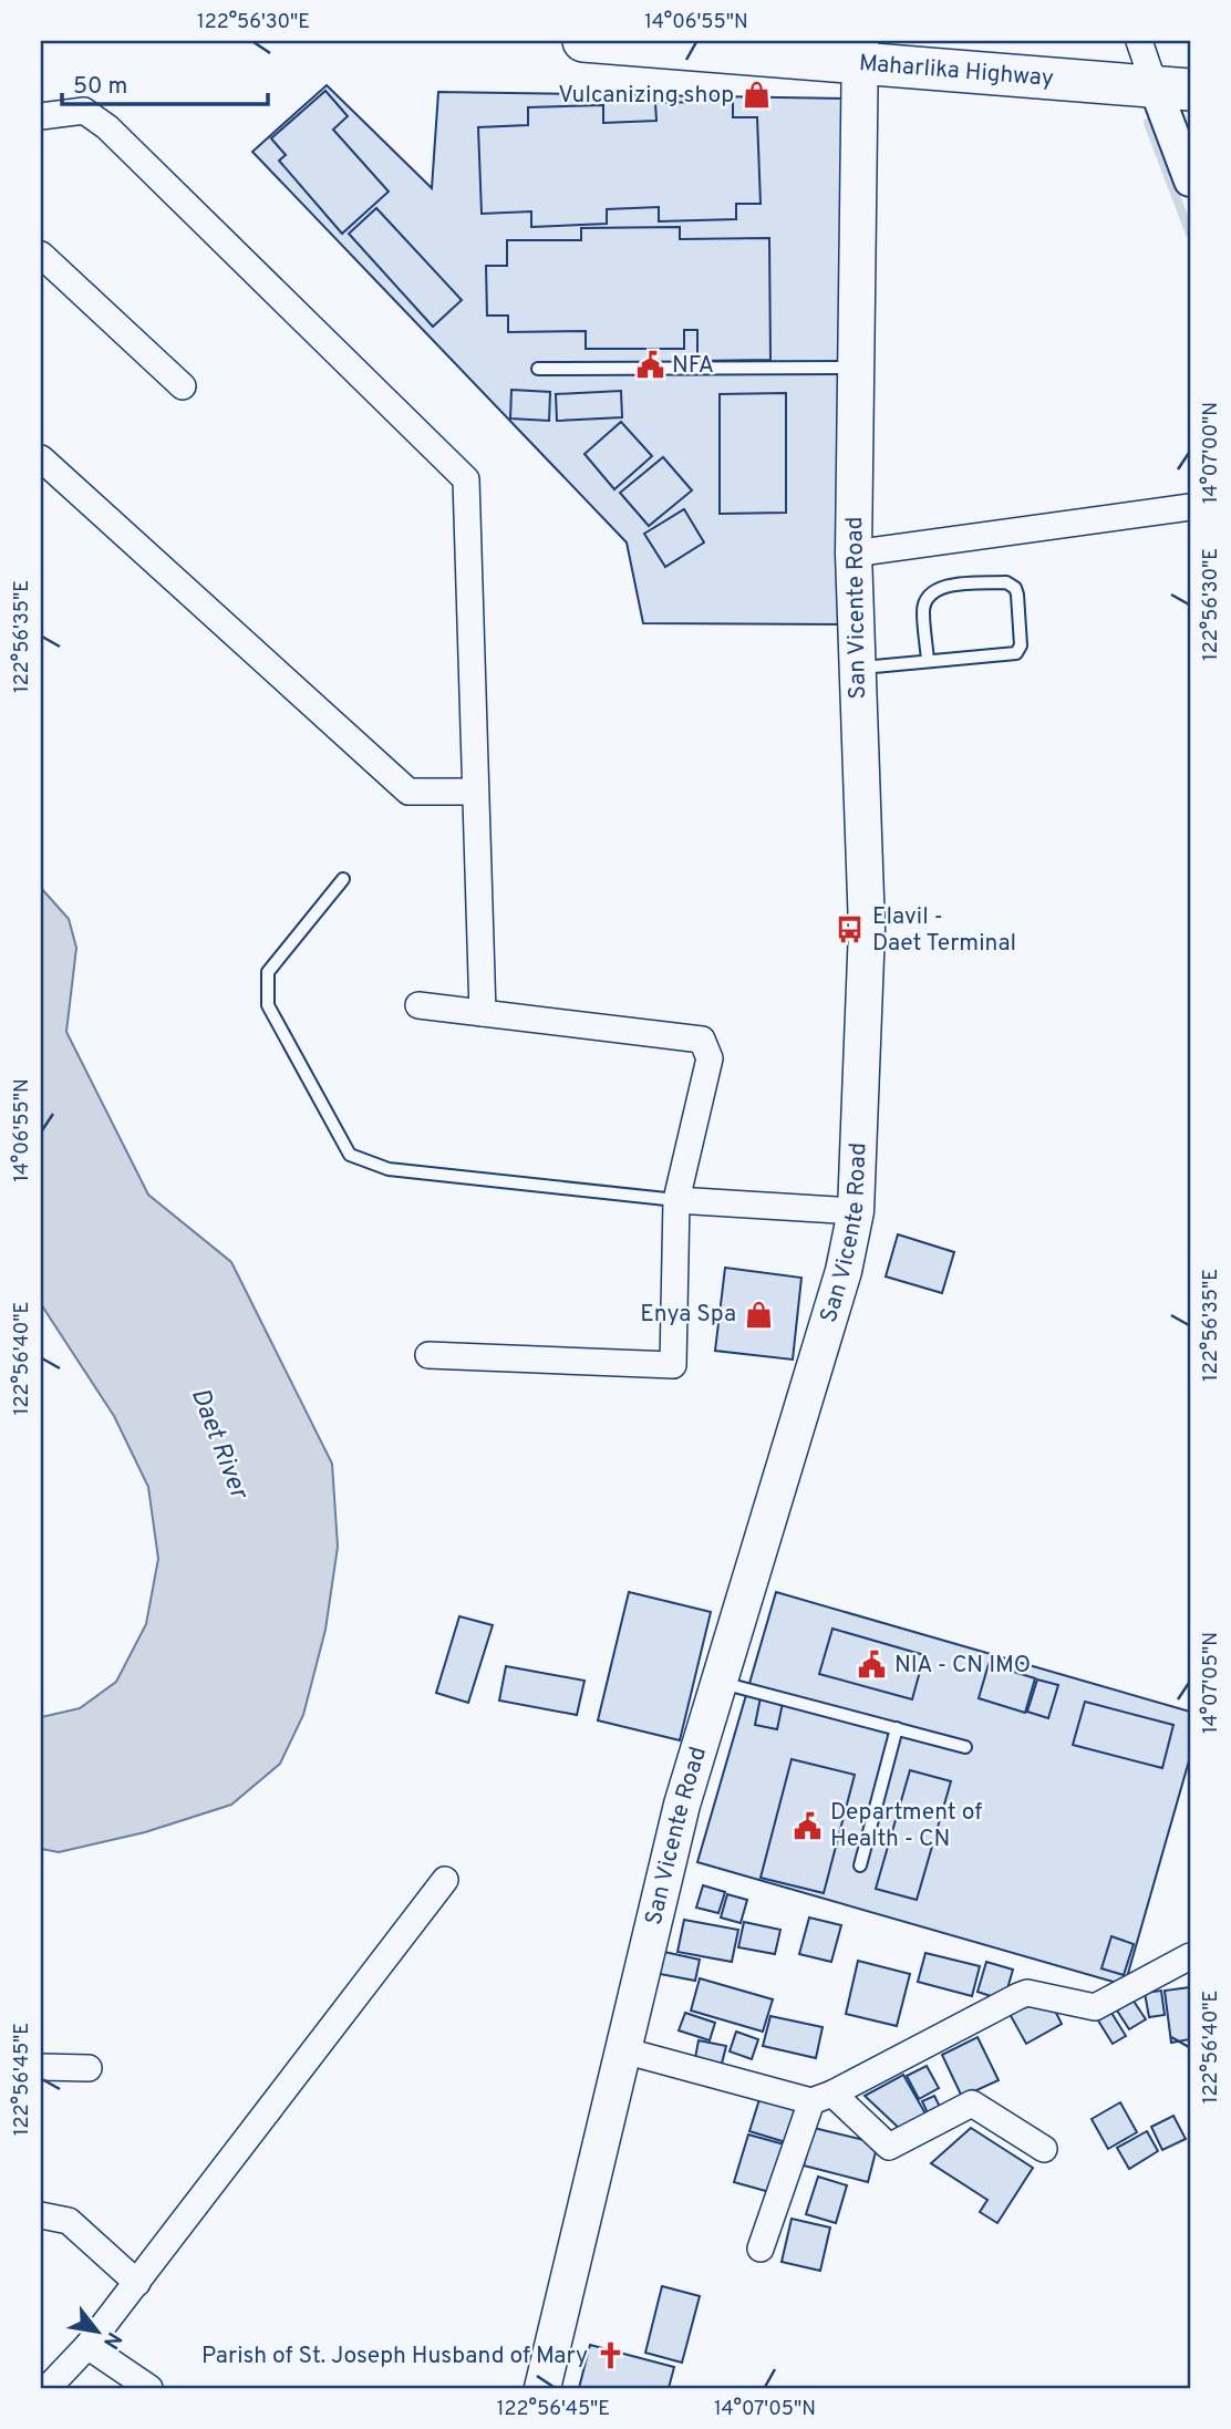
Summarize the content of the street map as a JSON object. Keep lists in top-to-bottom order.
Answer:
{
  "streets": {
    "highway": ["Maharlika Highway"],
    "main road": ["San Vicente Road"]
  },
  "crossings": [
    ["Maharlika Highway", "San Vicente Road"]
  ],
  "water": ["Daet River"],
  "places": {
    "shop": ["Vulcanizing shop", "Enya Spa"],
    "public building": ["NFA", "NIA - CN IMO", "Department of Health - CN"],
    "bus stop": ["Elavil - Daet Terminal"],
    "church": ["Parish of St. Joseph Husband of Mary"]
  },
  "scale_bar": "50 m",
  "north": "bottom right",
  "coordinates": [
    "122°56'30\"E",
    "14°06'55\"N",
    "14°07'00\"N",
    "122°56'35\"E",
    "122°56'40\"E",
    "14°07'05\"N",
    "122°56'45\"E"
  ]
}
